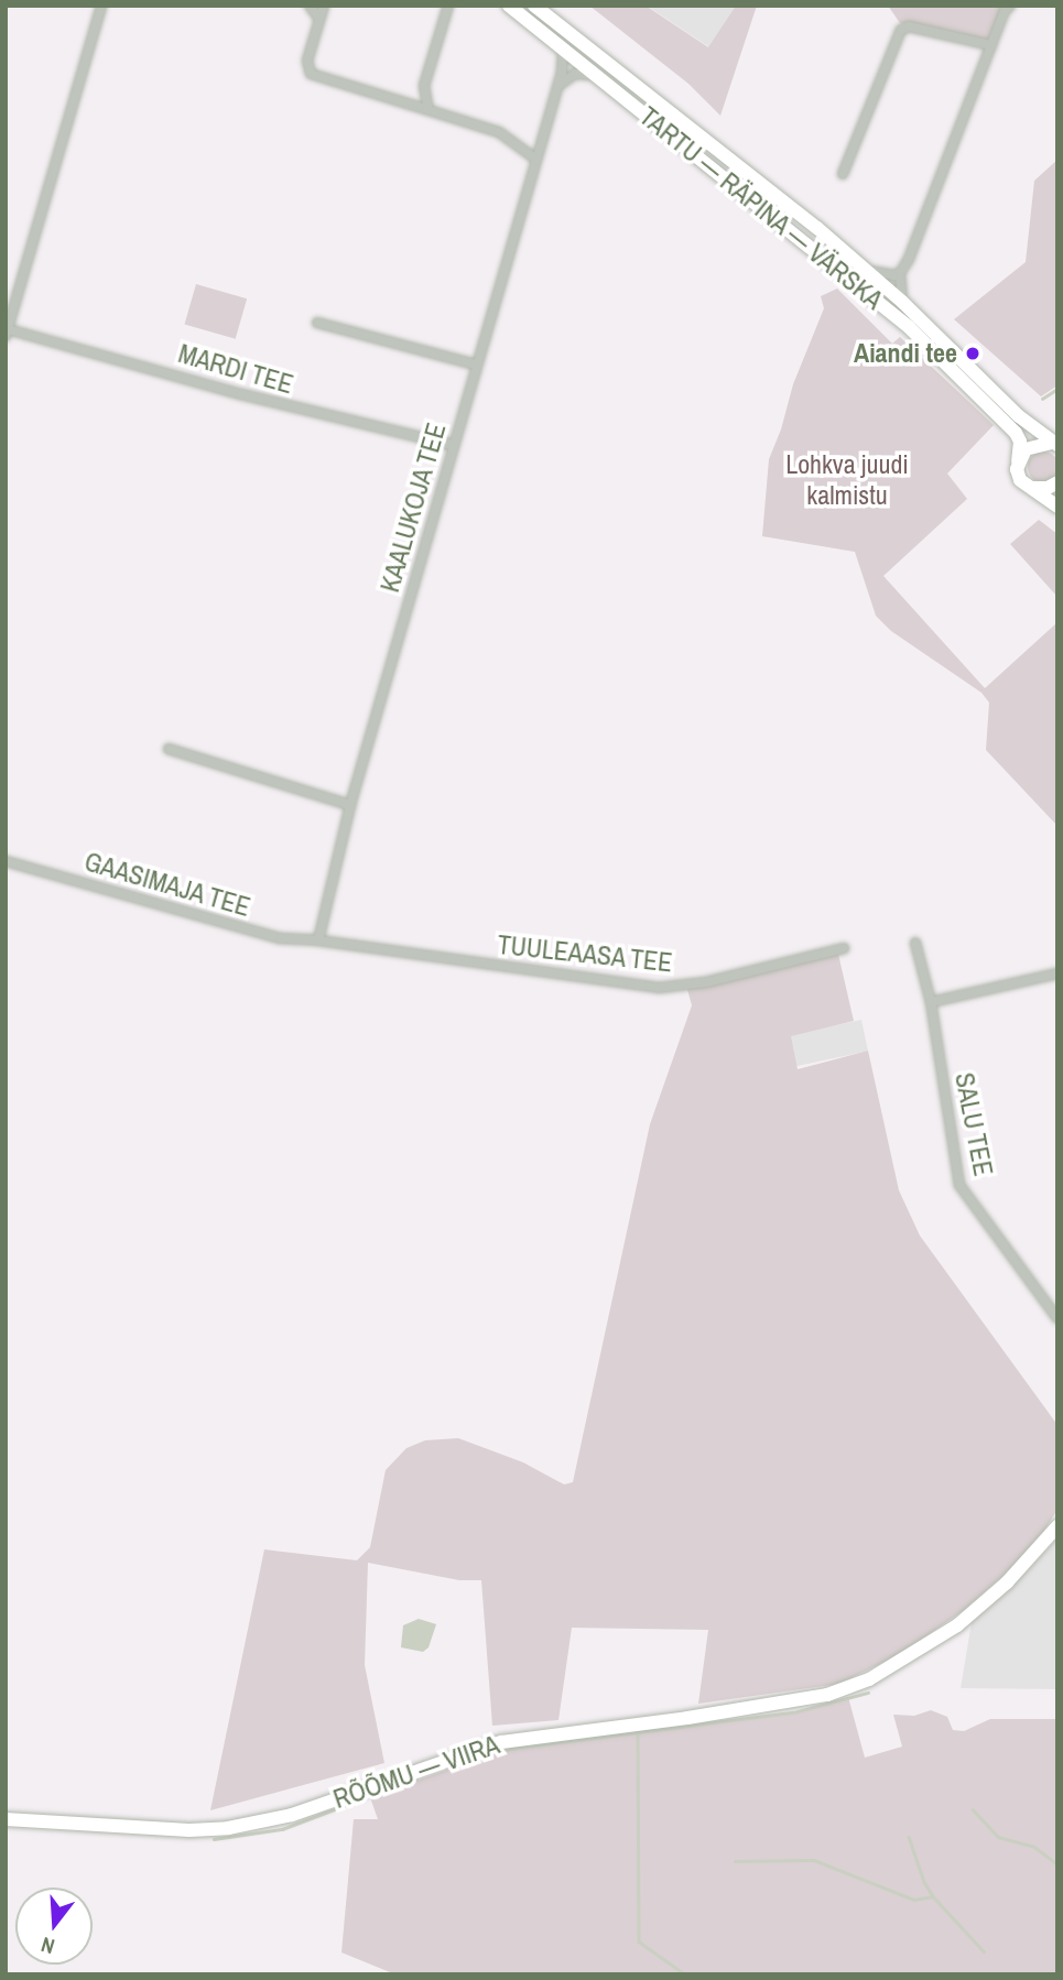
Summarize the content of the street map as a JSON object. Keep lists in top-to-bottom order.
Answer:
{
  "streets": {
    "main road": ["TARTU — RÄPINA — VÄRSKA", "RÕÕMU — VIIRA"],
    "street": [
      "MARDI TEE",
      "KAALUKOJA TEE",
      "GAASIMAJA TEE",
      "TUULEAASA TEE",
      "SALU TEE"
    ]
  },
  "crossings": [
    ["TARTU — RÄPINA — VÄRSKA", "KAALUKOJA TEE"],
    ["MARDI TEE", "KAALUKOJA TEE"],
    ["KAALUKOJA TEE", "GAASIMAJA TEE"],
    ["KAALUKOJA TEE", "TUULEAASA TEE"],
    ["GAASIMAJA TEE", "TUULEAASA TEE"]
  ],
  "parks": ["Lohkva juudi kalmistu"],
  "places": ["Aiandi tee"],
  "north": "bottom"
}
